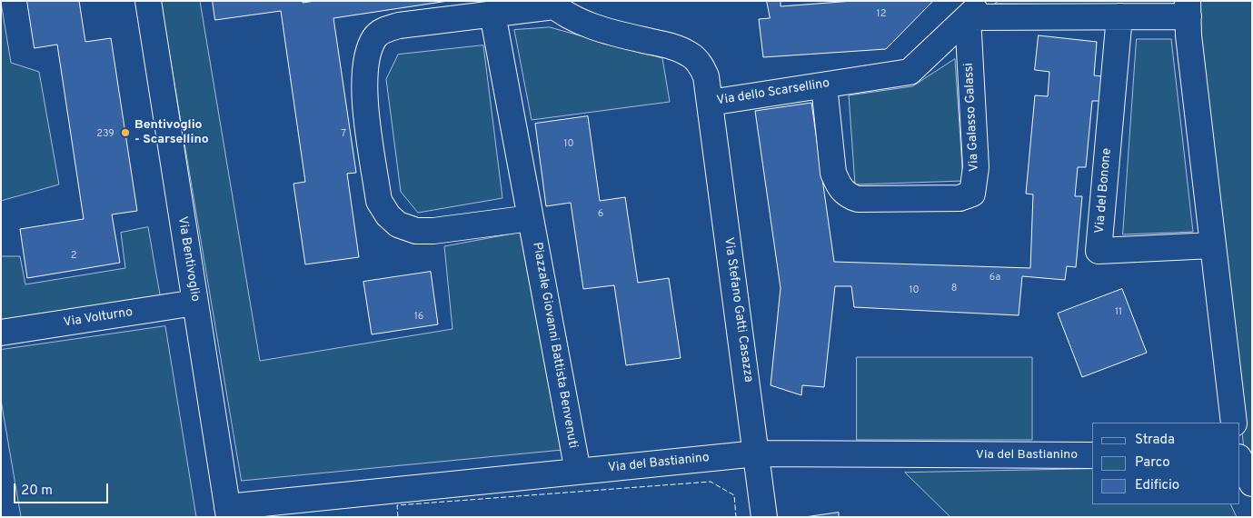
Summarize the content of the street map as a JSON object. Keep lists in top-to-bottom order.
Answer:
{
  "streets": {
    "street": [
      "Via dello Scarsellino",
      "Via Galasso Galassi",
      "Via del Bonone",
      "Via Bentivoglio",
      "Via Stefano Gatti Casazza",
      "Via Volturno",
      "Piazzale Giovanni Battista Benvenuti",
      "Via del Bastianino"
    ]
  },
  "crossings": [
    ["Via dello Scarsellino", "Via Galasso Galassi"],
    ["Via dello Scarsellino", "Via Stefano Gatti Casazza"],
    ["Via Bentivoglio", "Via Volturno"],
    ["Via Bentivoglio", "Via del Bastianino"],
    ["Via Stefano Gatti Casazza", "Via del Bastianino"],
    ["Piazzale Giovanni Battista Benvenuti", "Via del Bastianino"]
  ],
  "places": ["Bentivoglio - Scarsellino"],
  "house_numbers": [
    "12",
    "239",
    "7",
    "10",
    "6",
    "2",
    "6a",
    "8",
    "10",
    "11",
    "16"
  ],
  "legend": ["Strada", "Parco", "Edificio"],
  "scale_bar": "20 m"
}
